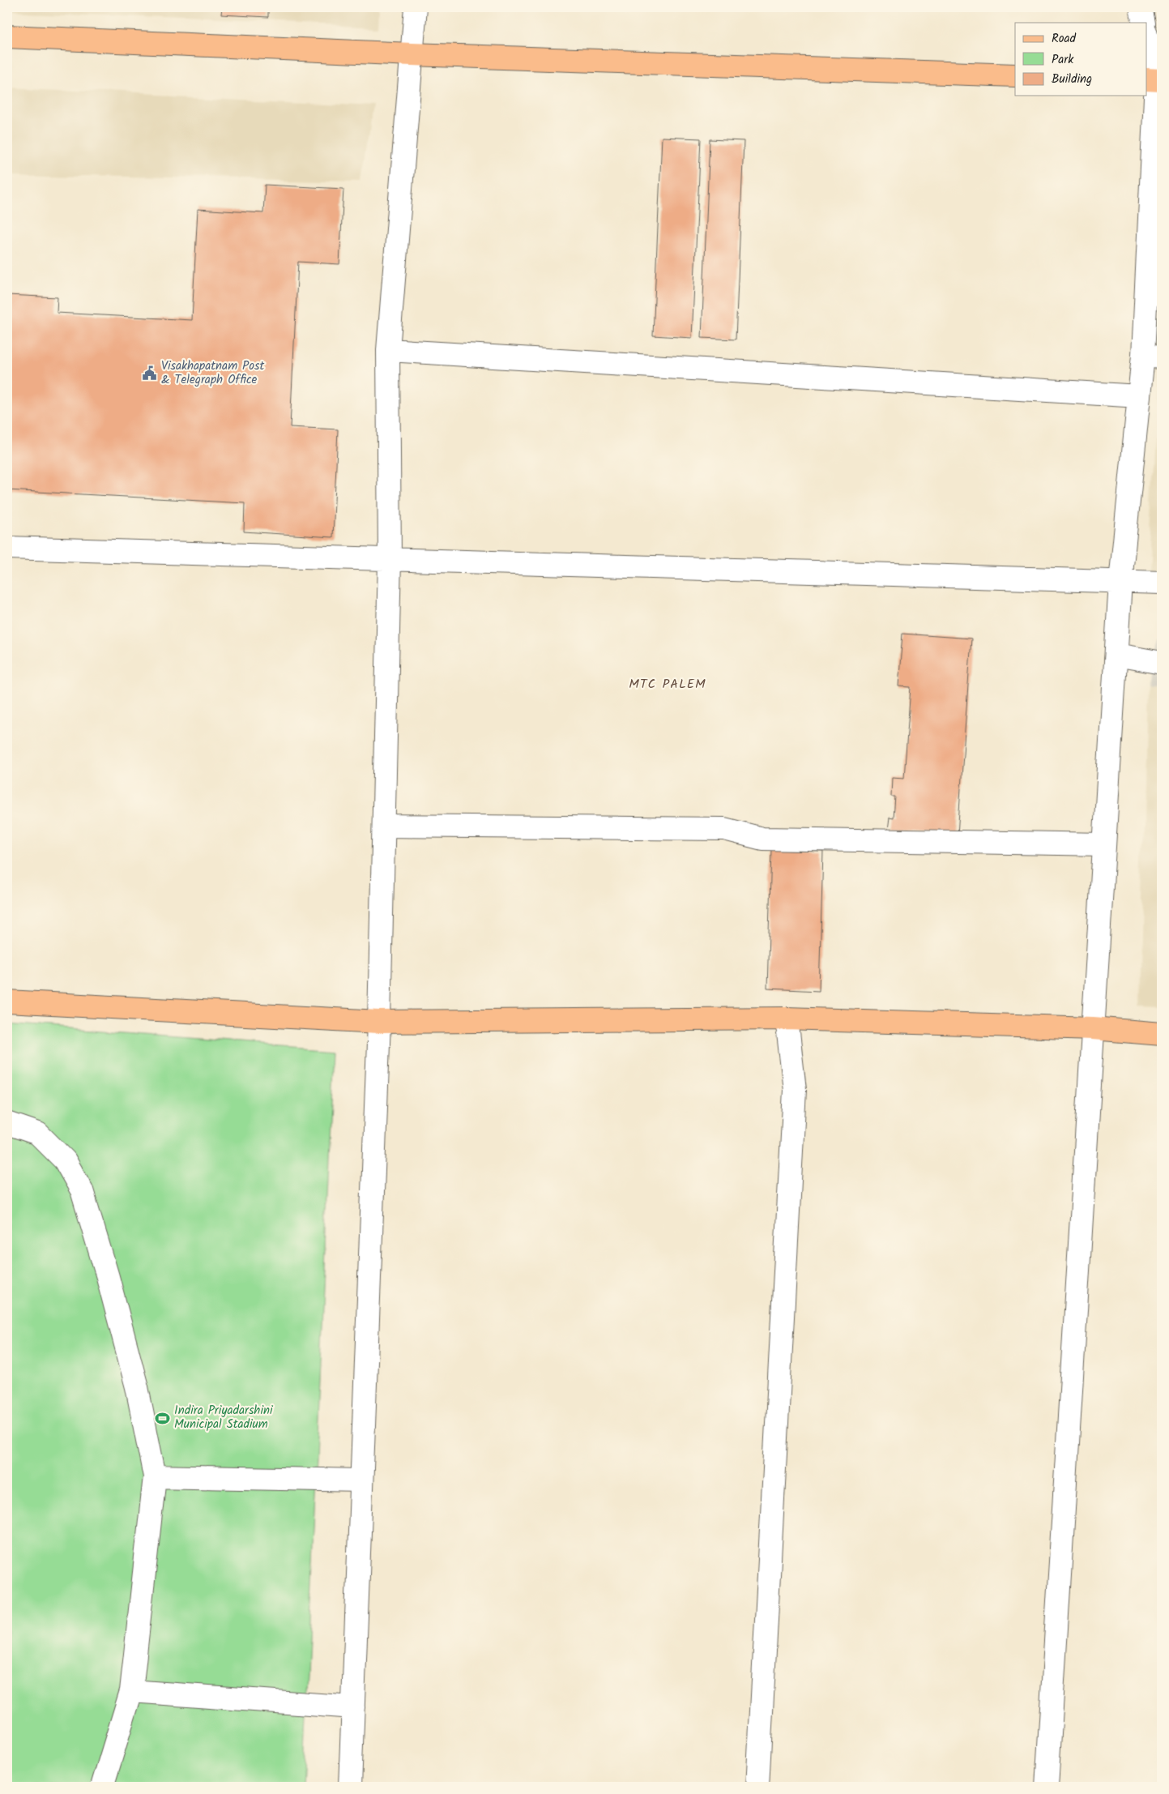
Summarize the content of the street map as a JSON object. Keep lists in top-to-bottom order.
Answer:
{
  "districts": ["MTC PALEM"],
  "places": {
    "public building": ["Visakhapatnam Post & Telegraph Office"],
    "sports": ["Indira Priyadarshini Municipal Stadium"]
  },
  "legend": ["Road", "Park", "Building"]
}
